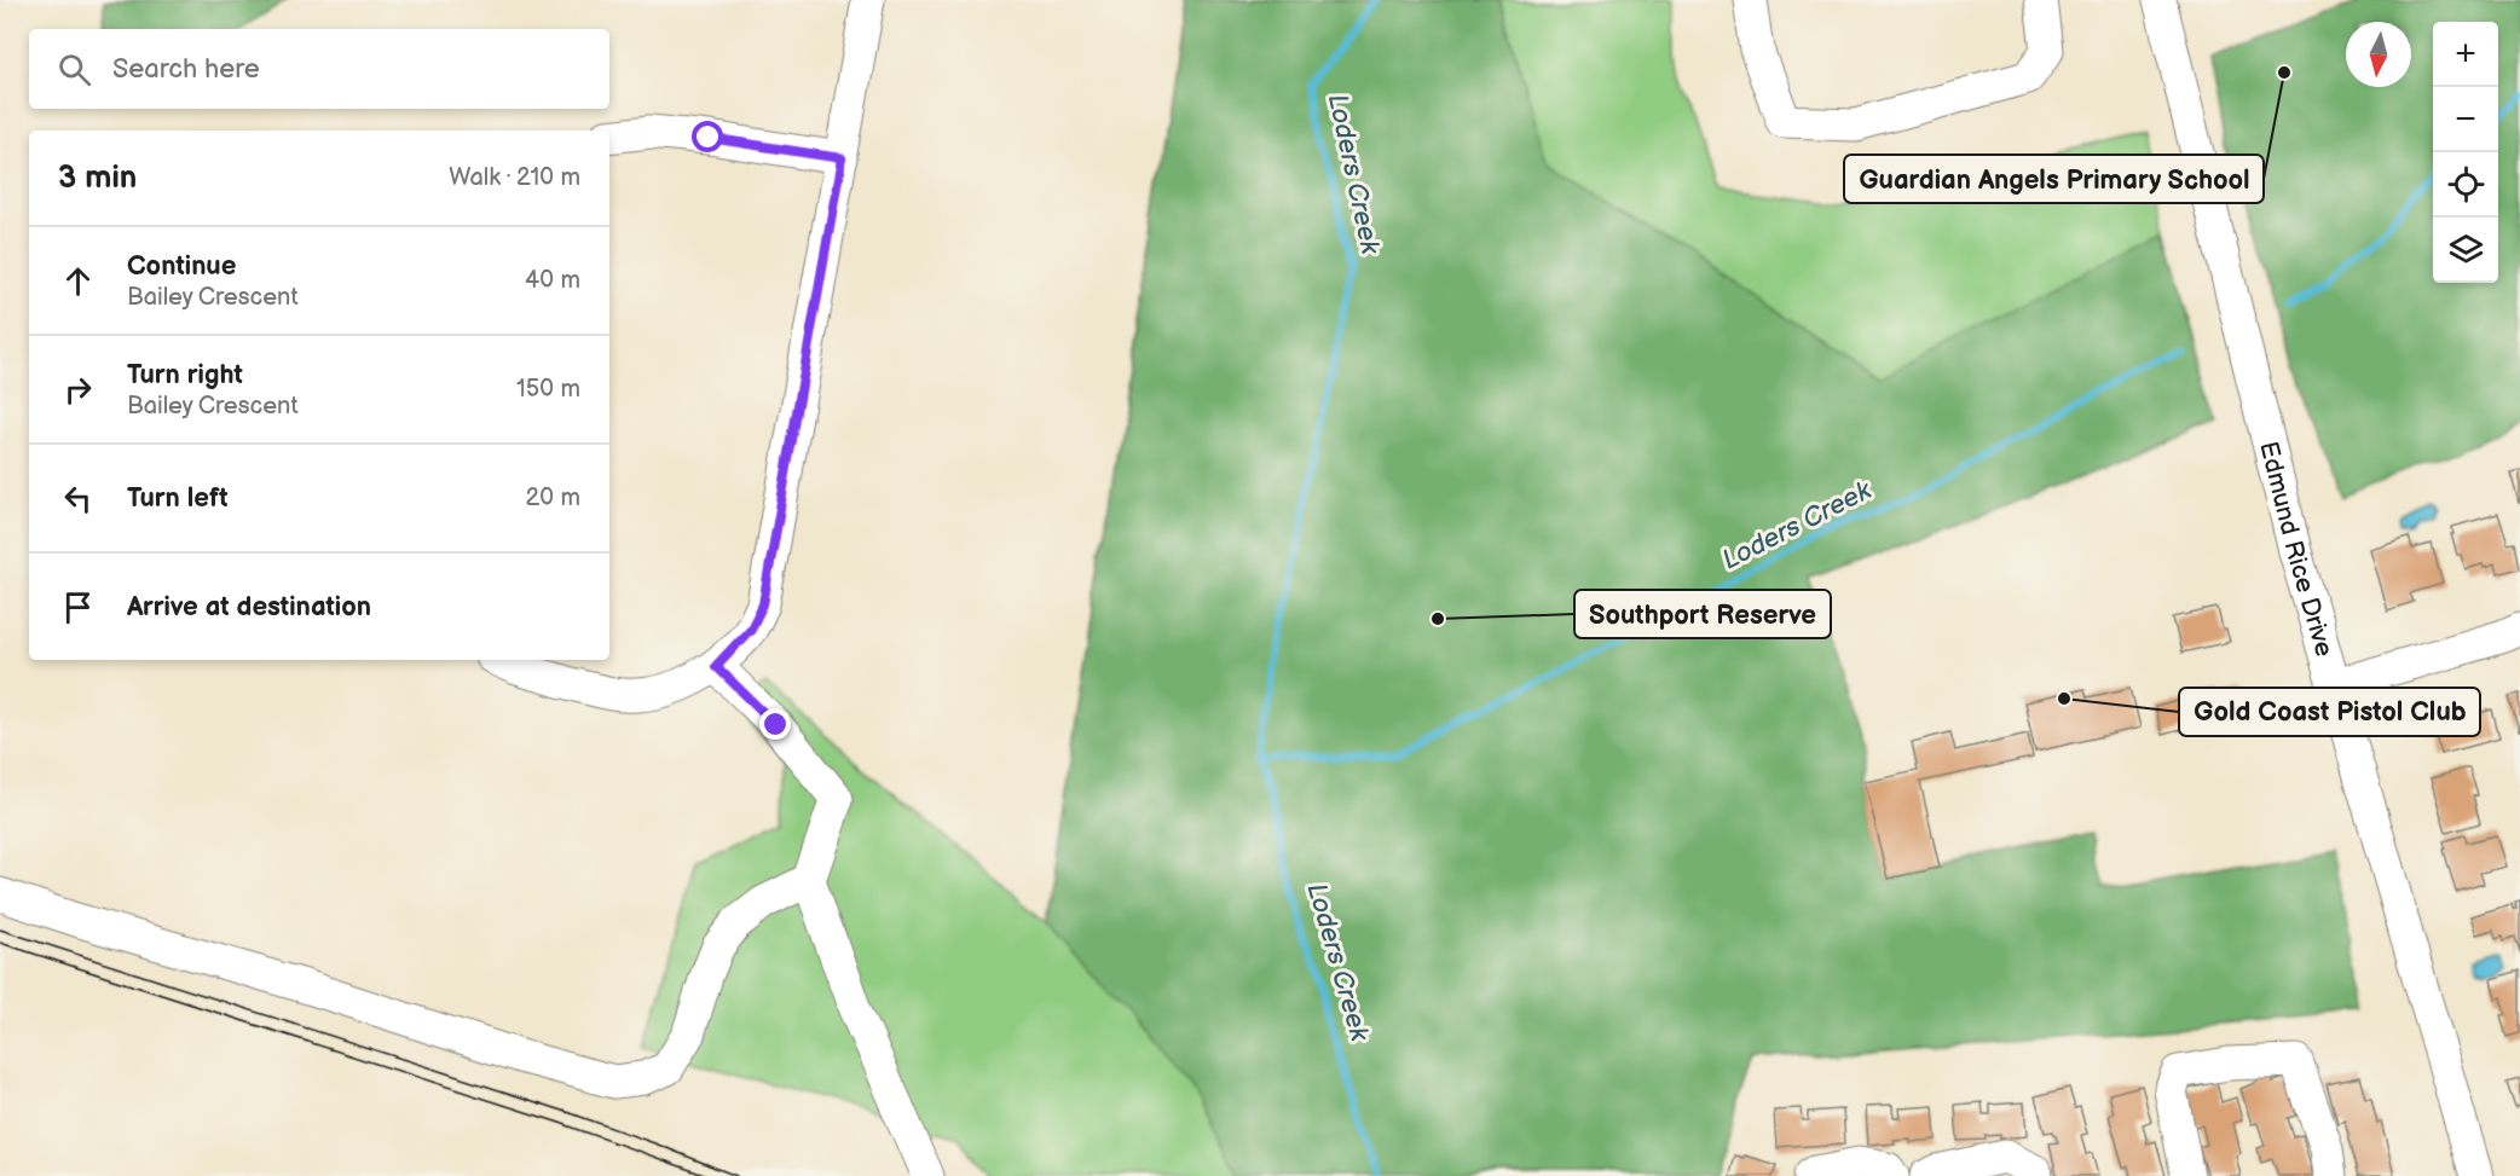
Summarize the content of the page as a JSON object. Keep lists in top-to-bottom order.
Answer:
{
  "streets": {
    "street": ["Edmund Rice Drive"]
  },
  "water": ["Loders Creek"],
  "places": ["Guardian Angels Primary School", "Southport Reserve", "Gold Coast Pistol Club"],
  "north": "bottom",
  "page": {
    "map_buttons": ["+", "−"],
    "search": "Search here",
    "heading": ["3 min", "Walk · 210 m"],
    "list": [
      ["Continue", "Bailey Crescent", "40 m"],
      ["Turn right", "Bailey Crescent", "150 m"],
      ["Turn left", "20 m"],
      "Arrive at destination"
    ]
  }
}
